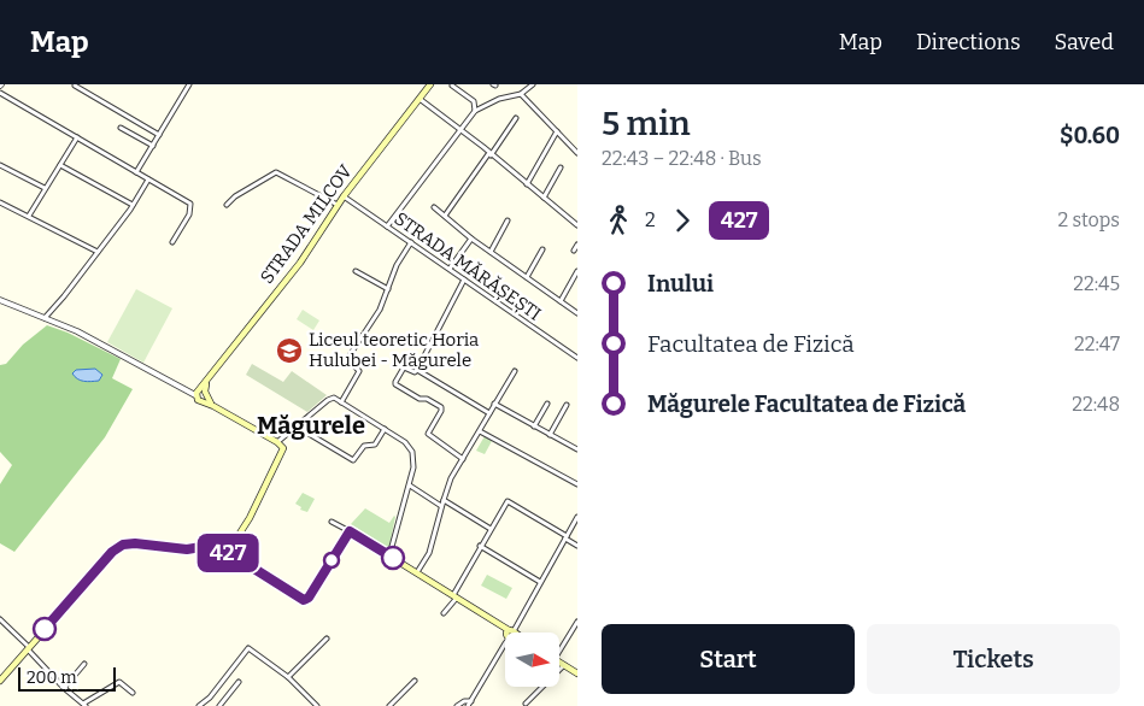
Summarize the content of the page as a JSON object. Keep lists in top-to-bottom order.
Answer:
{
  "streets": {
    "main road": ["STRADA MILCOV"],
    "street": ["STRADA MĂRĂȘEȘTI"]
  },
  "crossings": [
    ["STRADA MILCOV", "STRADA MĂRĂȘEȘTI"]
  ],
  "districts": ["Măgurele"],
  "places": {
    "school or university": ["Liceul teoretic Horia Hulubei - Măgurele"]
  },
  "lines": ["bus line 427"],
  "scale_bar": "200 m",
  "north": "right",
  "page": {
    "header": "Map",
    "nav": ["Map", "Directions", "Saved"],
    "on_map": "427",
    "heading": ["5 min", "22:43 – 22:48 · Bus", "$0.60"],
    "legs": ["2", "427", "2 stops"],
    "list": [
      {
        "name": "Inului",
        "value": "22:45"
      },
      {
        "name": "Facultatea de Fizică",
        "value": "22:47"
      },
      {
        "name": "Măgurele Facultatea de Fizică",
        "value": "22:48"
      }
    ],
    "buttons": ["Start", "Tickets"],
    "scale": "200 m"
  }
}
